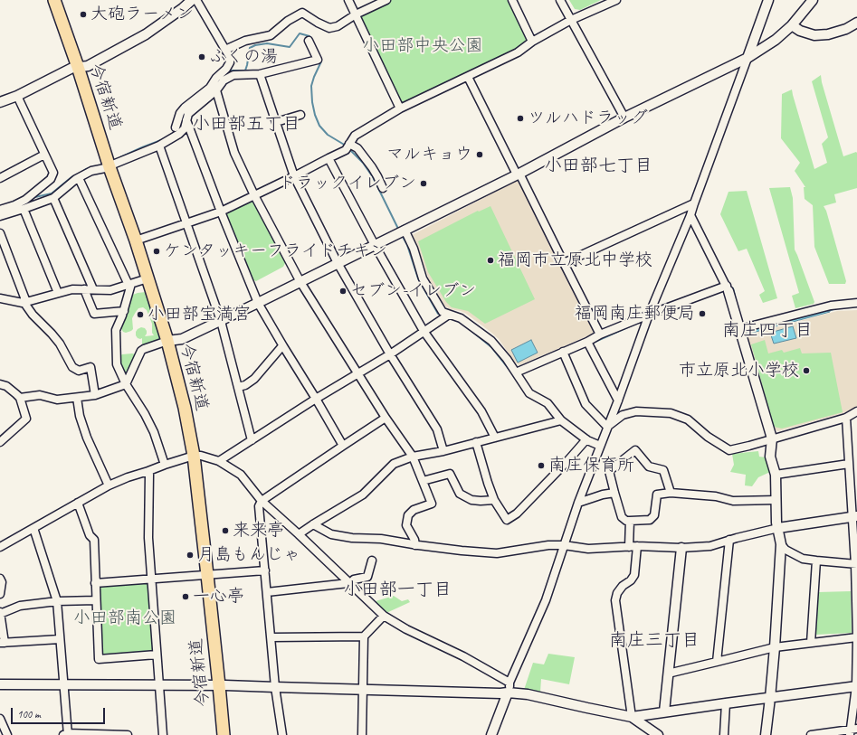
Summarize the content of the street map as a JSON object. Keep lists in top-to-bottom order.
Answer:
{
  "streets": {
    "highway": ["今宿新道"]
  },
  "districts": [
    "小田部五丁目",
    "小田部七丁目",
    "南庄四丁目",
    "小田部一丁目",
    "南庄三丁目"
  ],
  "parks": ["小田部中央公園", "小田部南公園"],
  "places": [
    "大砲ラーメン",
    "ふくの湯",
    "ツルハドラッグ",
    "マルキョウ",
    "ドラックイレブン",
    "ケンタッキーフライドチキン",
    "福岡市立原北中学校",
    "セブン-イレブン",
    "福岡南庄郵便局",
    "小田部宝満宮",
    "市立原北小学校",
    "南庄保育所",
    "来来亭",
    "月島もんじゃ",
    "一心亭"
  ],
  "scale_bar": "100 m"
}
